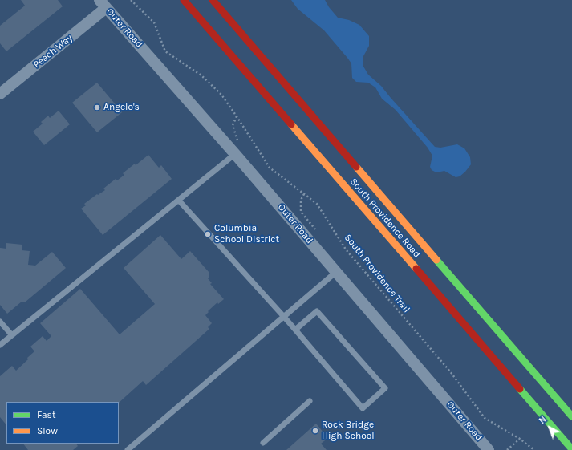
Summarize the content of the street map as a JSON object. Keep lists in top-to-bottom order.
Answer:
{
  "streets": {
    "main road": ["South Providence Road"],
    "street": ["Outer Road", "Peach Way"],
    "path": ["South Providence Trail"]
  },
  "crossings": [
    ["Outer Road", "Peach Way"]
  ],
  "places": ["Angelo's", "Columbia School District", "Rock Bridge High School"],
  "legend": ["Fast", "Slow"],
  "north": "top left"
}
